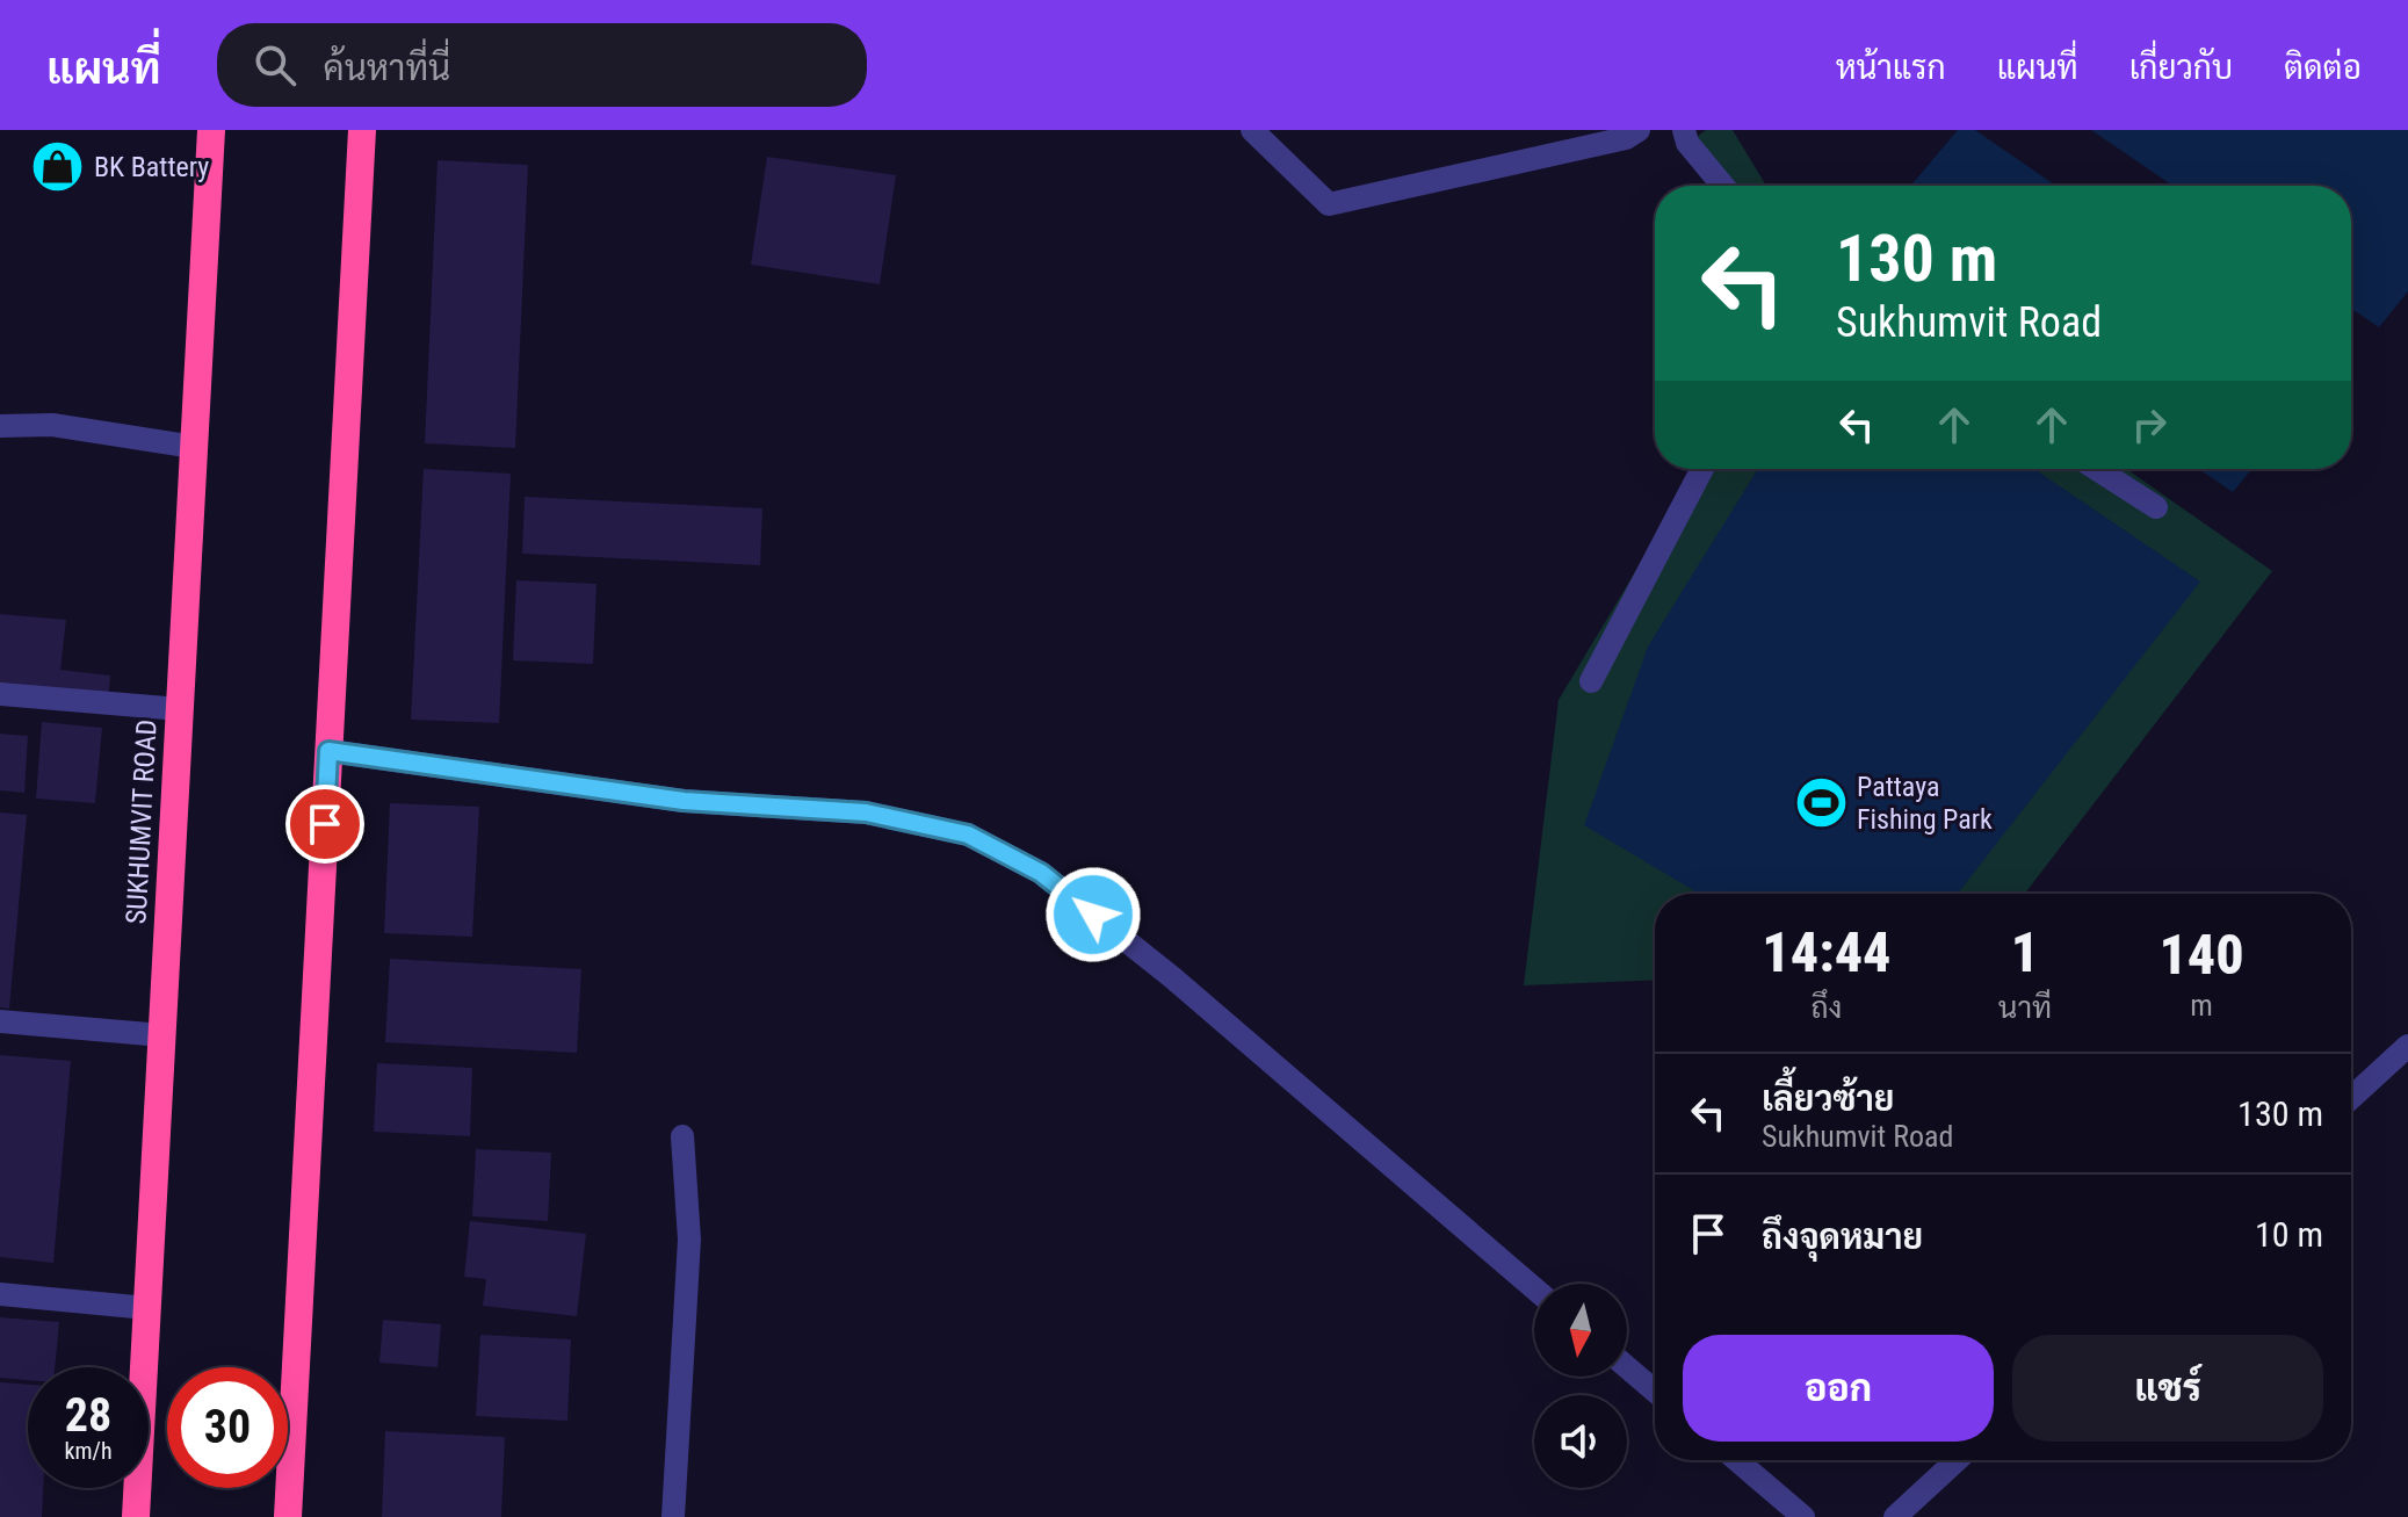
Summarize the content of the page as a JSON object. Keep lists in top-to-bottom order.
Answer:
{
  "streets": {
    "highway": ["SUKHUMVIT ROAD"]
  },
  "places": {
    "shop": ["BK Battery"],
    "sports": ["Pattaya Fishing Park"]
  },
  "north": "bottom",
  "page": {
    "header": "แผนที่",
    "search": "ค้นหาที่นี่",
    "nav": [
      "หน้าแรก",
      "แผนที่",
      "เกี่ยวกับ",
      "ติดต่อ"
    ],
    "turn": ["130 m", "Sukhumvit Road"],
    "eta": [
      "14:44",
      "ถึง",
      "1",
      "นาที",
      "140",
      "m"
    ],
    "list": [
      {
        "name": "เลี้ยวซ้าย",
        "note": "Sukhumvit Road",
        "value": "130 m"
      },
      {
        "name": "ถึงจุดหมาย",
        "value": "10 m"
      }
    ],
    "buttons": ["ออก", "แชร์"],
    "speed": "28 km/h",
    "limit": "30"
  }
}
